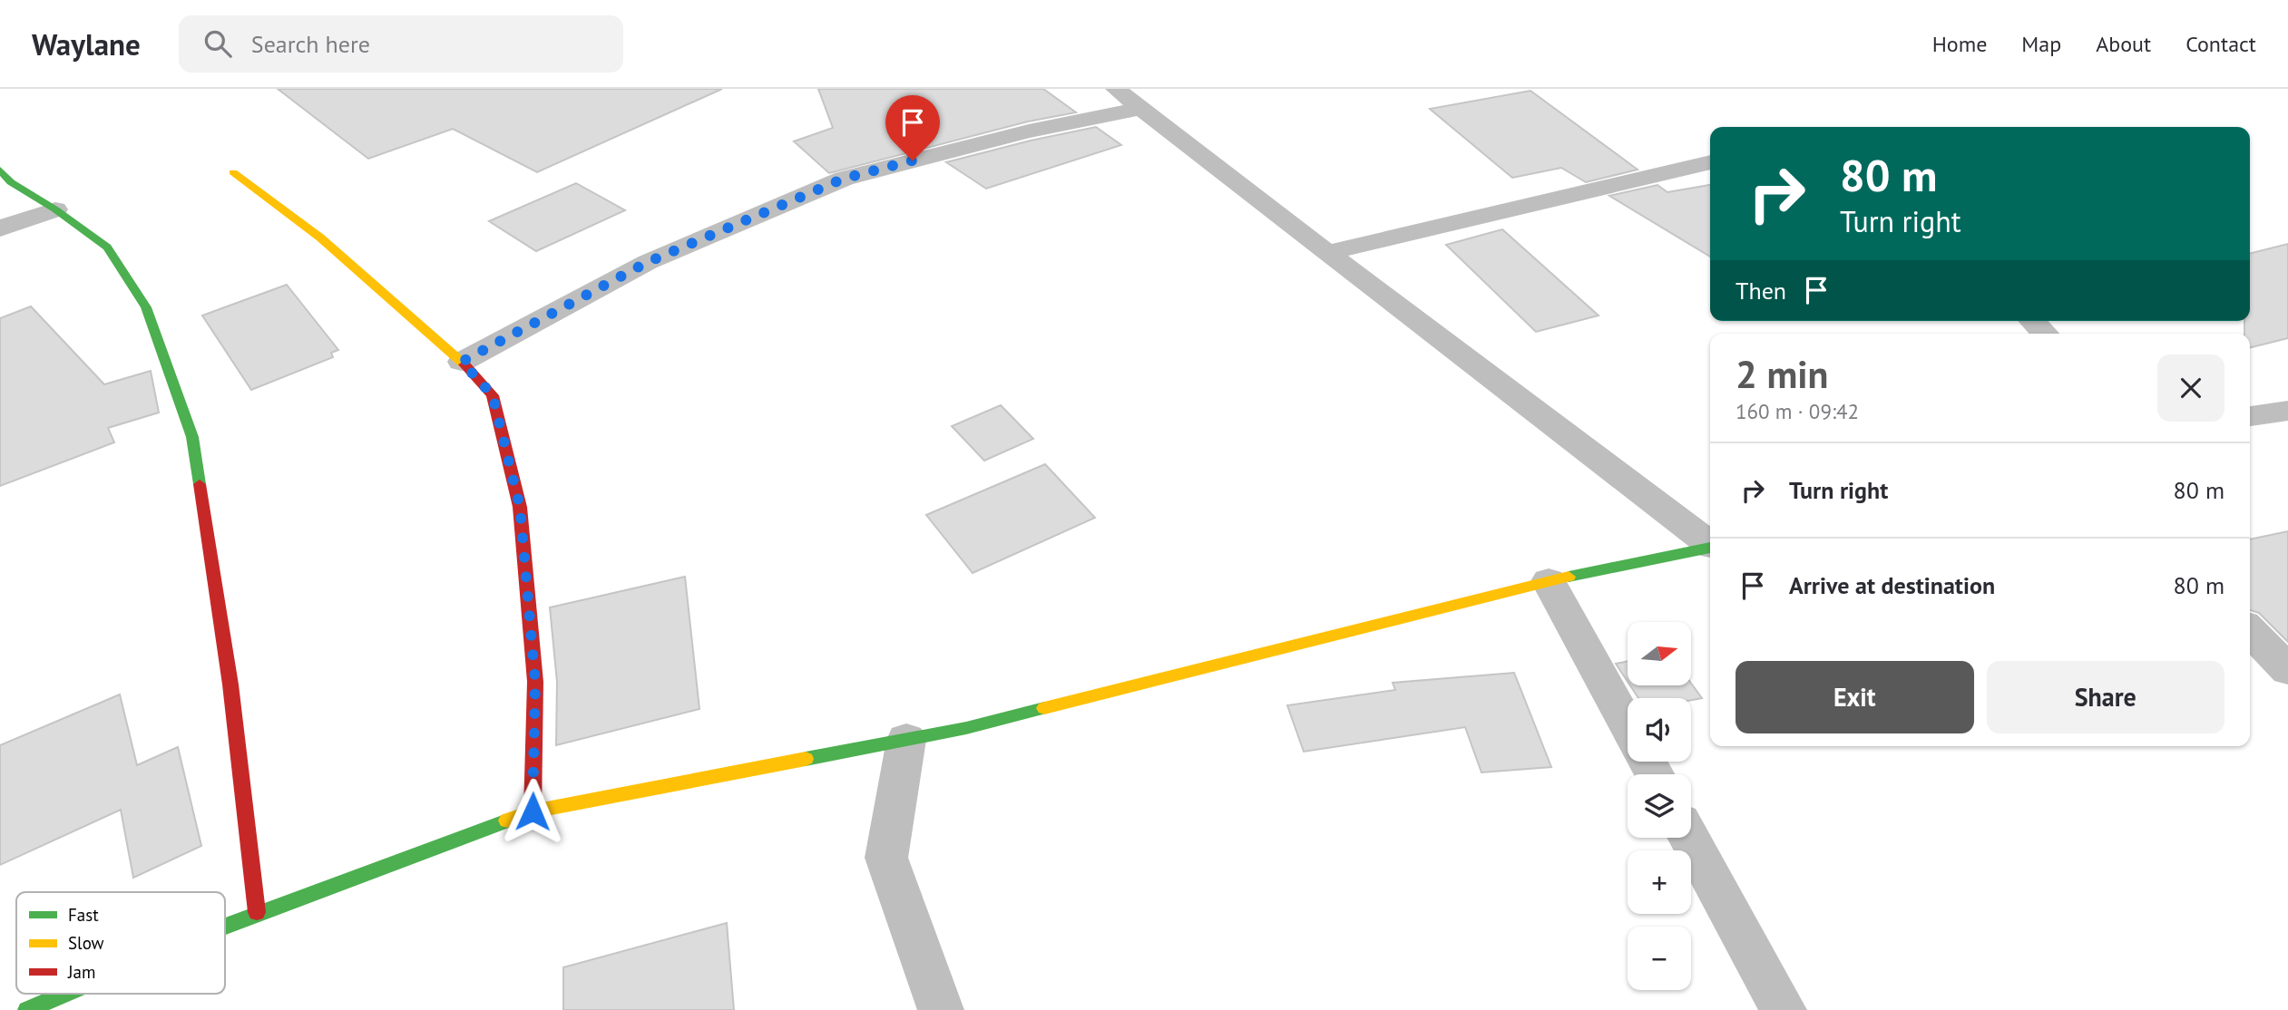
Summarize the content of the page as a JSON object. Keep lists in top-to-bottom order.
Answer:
{
  "legend": ["Fast", "Slow", "Jam"],
  "north": "right",
  "page": {
    "header": "Waylane",
    "search": "Search here",
    "nav": [
      "Home",
      "Map",
      "About",
      "Contact"
    ],
    "turn": ["80 m", "Turn right"],
    "then": "Then",
    "heading": ["2 min", "160 m · 09:42"],
    "list": [
      {
        "name": "Turn right",
        "value": "80 m"
      },
      {
        "name": "Arrive at destination",
        "value": "80 m"
      }
    ],
    "map_buttons": ["+", "−"],
    "buttons": ["Exit", "Share"]
  }
}
